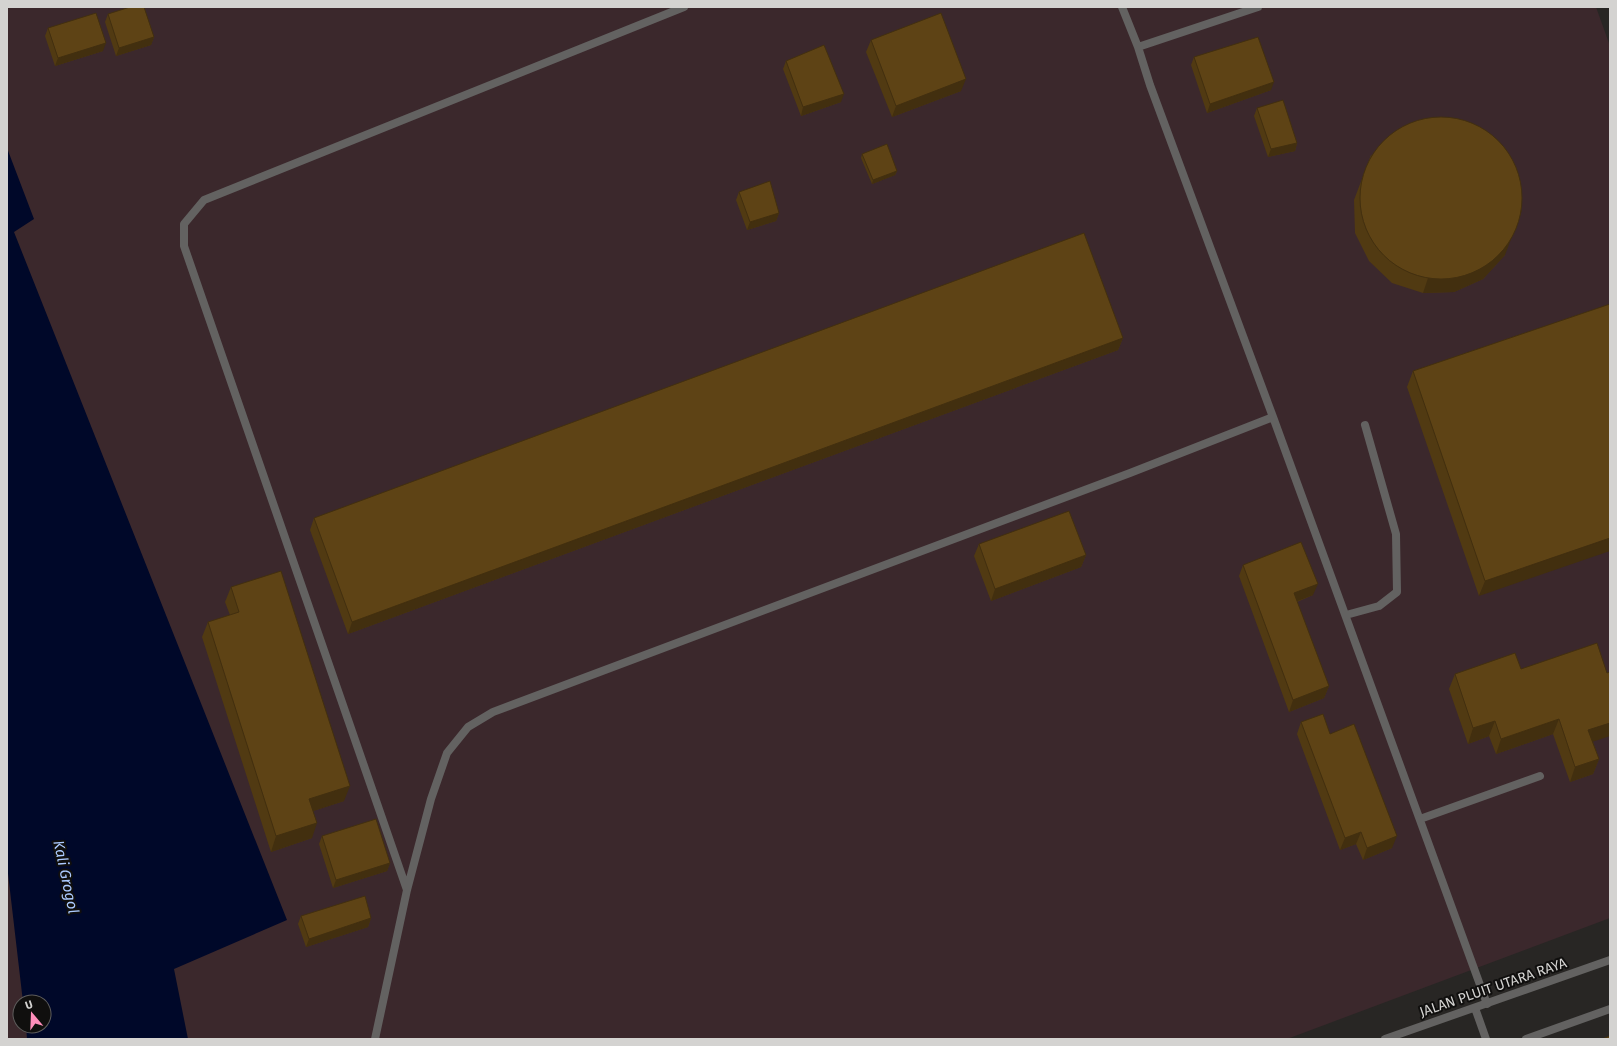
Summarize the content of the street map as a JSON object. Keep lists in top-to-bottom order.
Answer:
{
  "streets": {
    "street": ["JALAN PLUIT UTARA RAYA"]
  },
  "water": ["Kali Grogol"],
  "north": "top"
}
